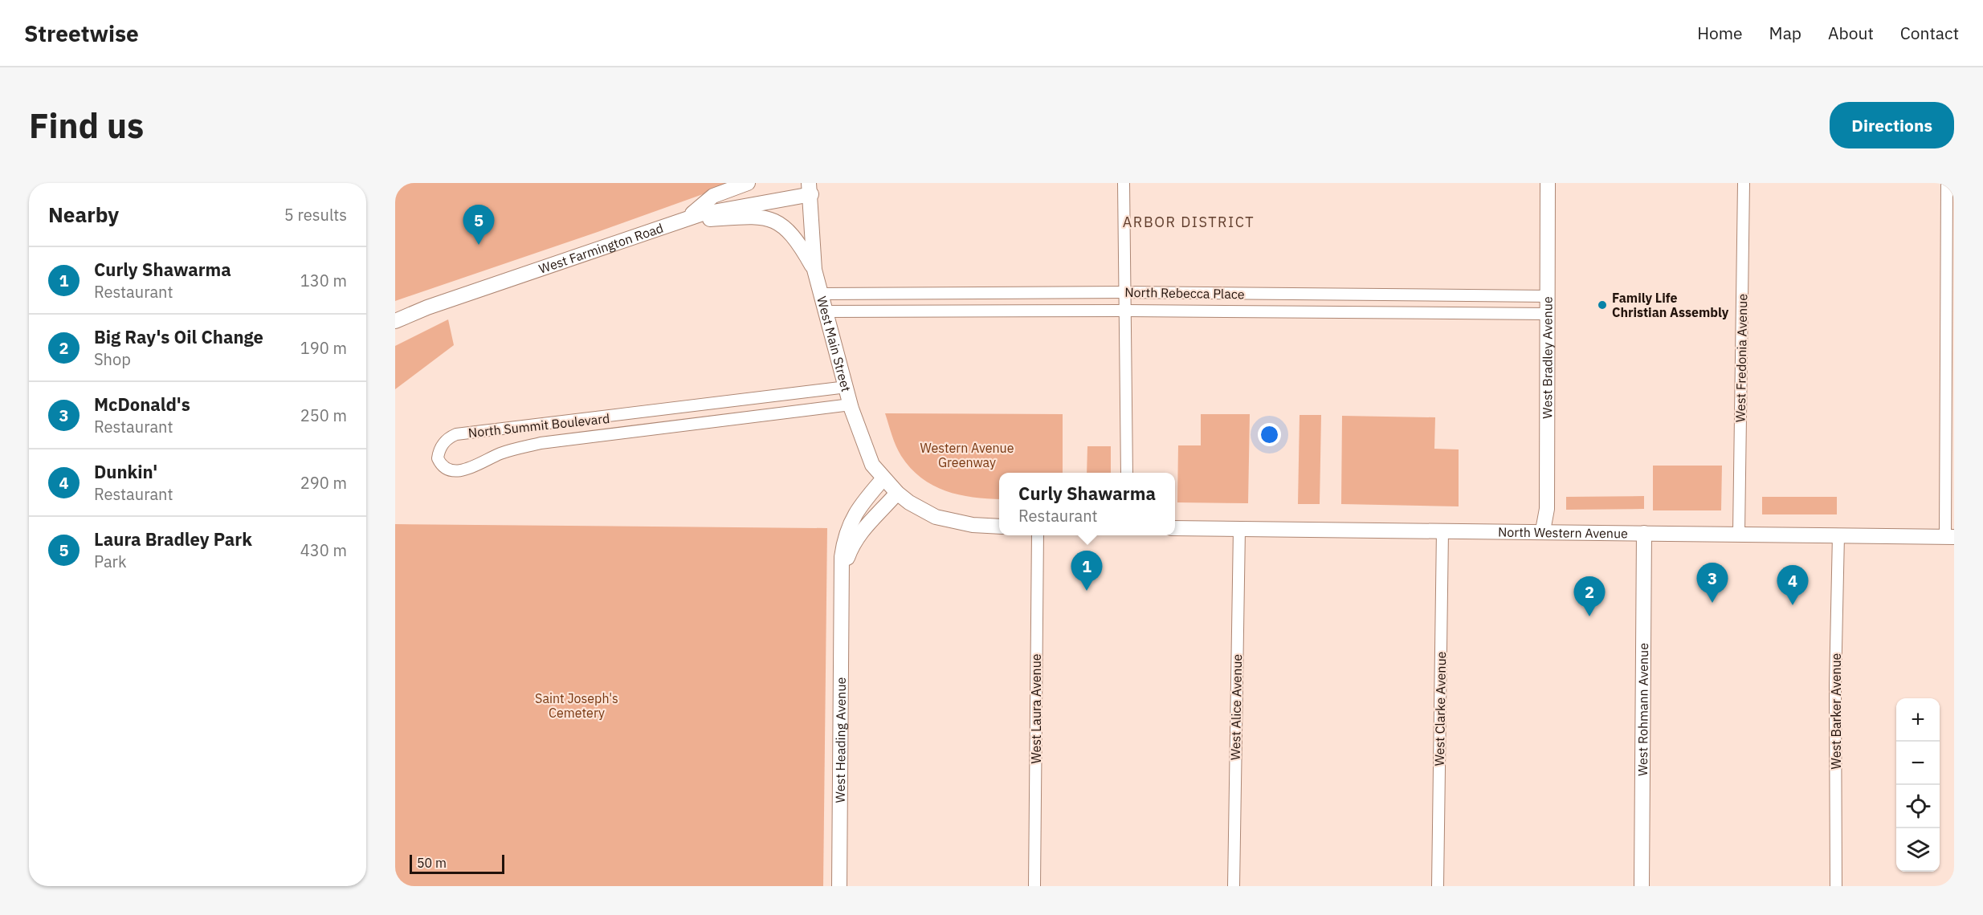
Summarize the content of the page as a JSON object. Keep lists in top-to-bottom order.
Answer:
{
  "streets": {
    "main road": [
      "West Farmington Road",
      "West Main Street",
      "West Bradley Avenue",
      "North Western Avenue",
      "West Rohmann Avenue",
      "West Heading Avenue"
    ],
    "street": [
      "North Rebecca Place",
      "West Fredonia Avenue",
      "North Summit Boulevard",
      "West Alice Avenue",
      "West Laura Avenue",
      "West Clarke Avenue",
      "West Barker Avenue"
    ]
  },
  "crossings": [
    ["West Farmington Road", "West Main Street"],
    ["North Rebecca Place", "West Main Street"],
    ["North Rebecca Place", "West Bradley Avenue"],
    ["West Main Street", "North Summit Boulevard"],
    ["West Main Street", "West Heading Avenue"],
    ["West Bradley Avenue", "North Western Avenue"],
    ["West Fredonia Avenue", "North Western Avenue"],
    ["North Western Avenue", "West Alice Avenue"],
    ["North Western Avenue", "West Clarke Avenue"],
    ["North Western Avenue", "West Rohmann Avenue"],
    ["North Western Avenue", "West Barker Avenue"]
  ],
  "districts": ["ARBOR DISTRICT"],
  "parks": ["Western Avenue Greenway", "Saint Joseph's Cemetery"],
  "places": ["Family Life Christian Assembly"],
  "scale_bar": "50 m",
  "page": {
    "header": "Streetwise",
    "nav": [
      "Home",
      "Map",
      "About",
      "Contact"
    ],
    "buttons": "Directions",
    "title": "Find us",
    "heading": ["Nearby", "5 results"],
    "pins": [
      "5",
      "1",
      "3",
      "4",
      "2"
    ],
    "list": [
      {
        "mark": "1",
        "name": "Curly Shawarma",
        "note": "Restaurant",
        "value": "130 m"
      },
      {
        "mark": "2",
        "name": "Big Ray's Oil Change",
        "note": "Shop",
        "value": "190 m"
      },
      {
        "mark": "3",
        "name": "McDonald's",
        "note": "Restaurant",
        "value": "250 m"
      },
      {
        "mark": "4",
        "name": "Dunkin'",
        "note": "Restaurant",
        "value": "290 m"
      },
      {
        "mark": "5",
        "name": "Laura Bradley Park",
        "note": "Park",
        "value": "430 m"
      }
    ],
    "popup": ["Curly Shawarma", "Restaurant"],
    "map_buttons": ["+", "−"],
    "scale": "50 m"
  }
}
